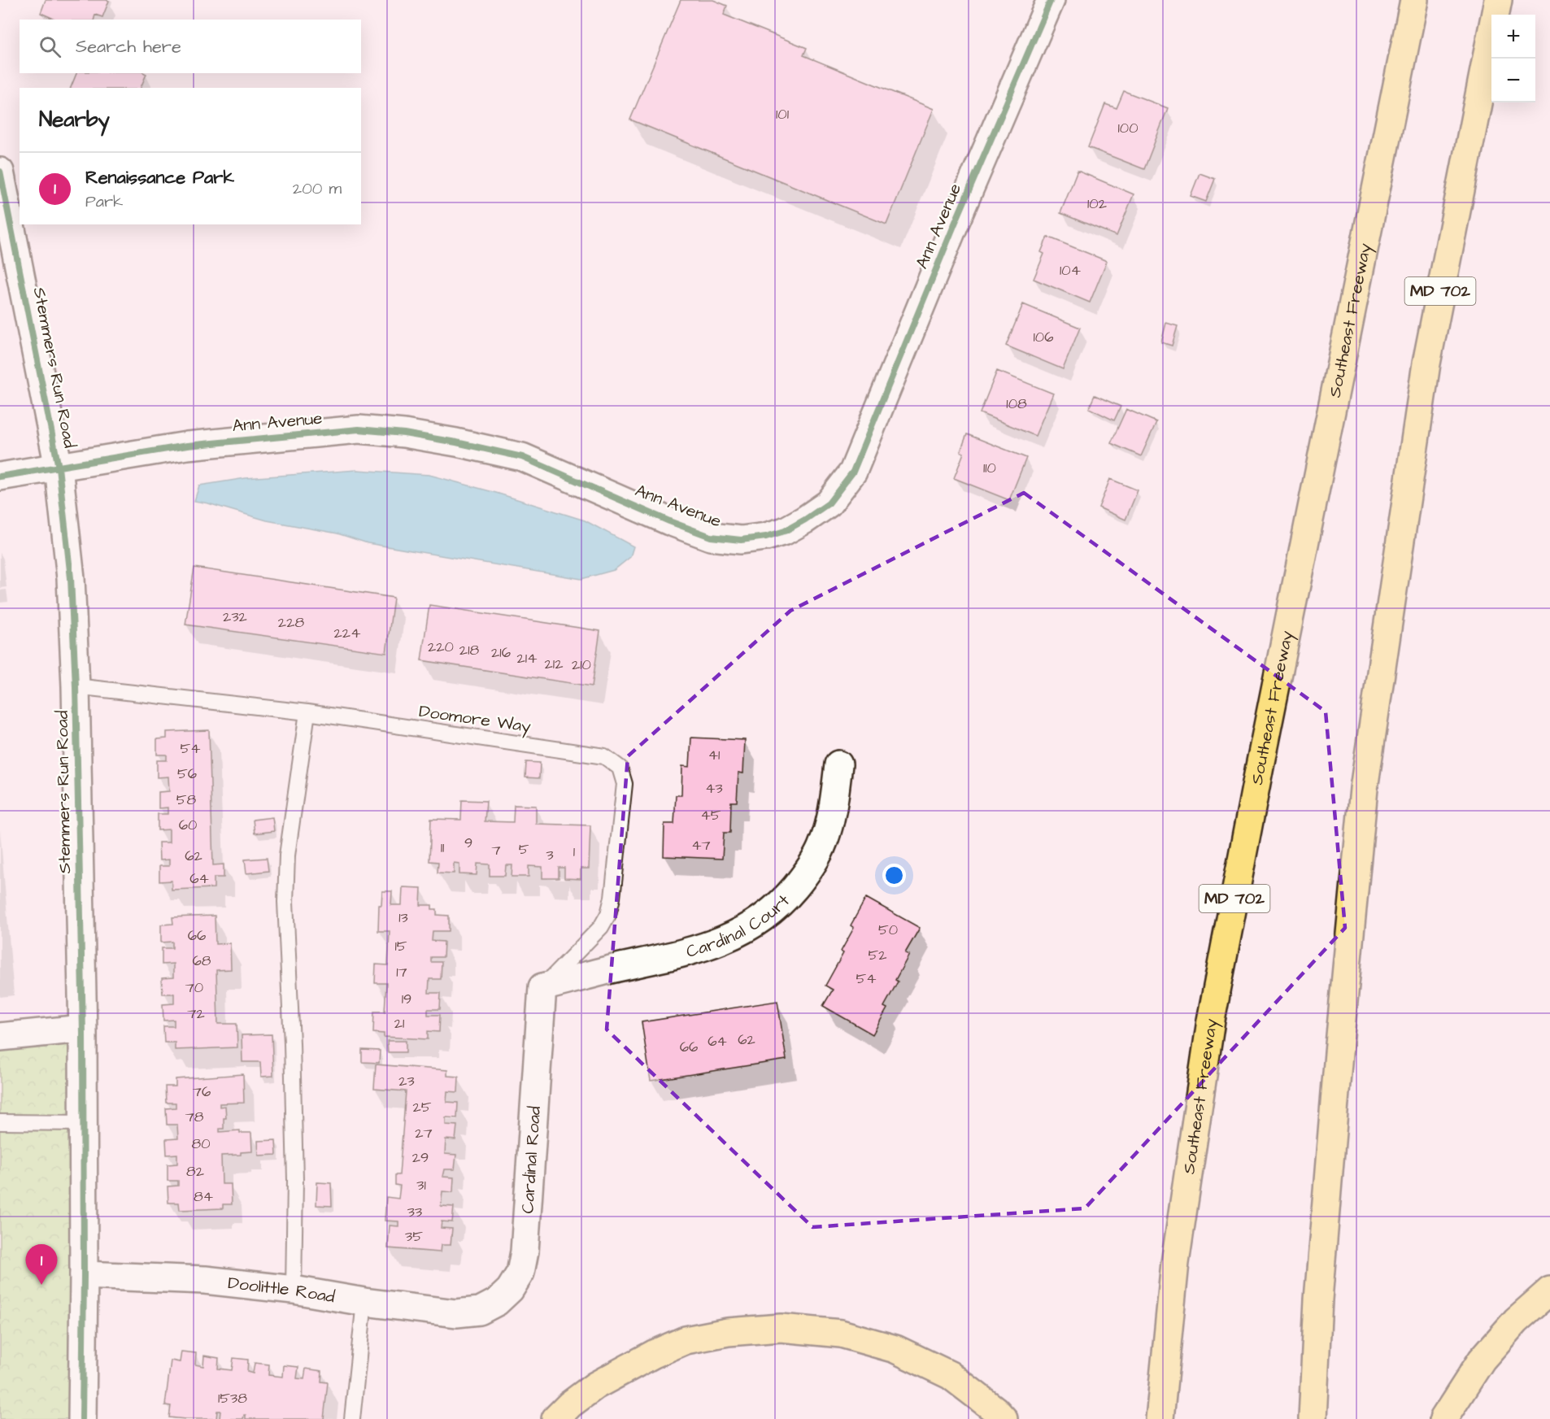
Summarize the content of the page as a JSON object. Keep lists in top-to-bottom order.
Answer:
{
  "streets": {
    "highway": ["MD 702", "Southeast Freeway"],
    "street": [
      "Ann Avenue",
      "Stemmers Run Road",
      "Cardinal Court",
      "Cardinal Road",
      "Doolittle Road"
    ],
    "lane": ["Doomore Way"]
  },
  "crossings": [
    ["Ann Avenue", "Stemmers Run Road"],
    ["Stemmers Run Road", "Doomore Way"],
    ["Stemmers Run Road", "Doolittle Road"],
    ["Doomore Way", "Cardinal Court"],
    ["Doomore Way", "Cardinal Road"],
    ["Cardinal Court", "Cardinal Road"],
    ["Cardinal Road", "Doolittle Road"]
  ],
  "house_numbers": [
    "101",
    "100",
    "102",
    "104",
    "106",
    "108",
    "110",
    "232",
    "228",
    "224",
    "220",
    "218",
    "216",
    "214",
    "212",
    "210",
    "54",
    "41",
    "56",
    "43",
    "58",
    "45",
    "60",
    "9",
    "47",
    "11",
    "5",
    "7",
    "1",
    "3",
    "62",
    "64",
    "13",
    "50",
    "66",
    "15",
    "52",
    "68",
    "17",
    "54",
    "70",
    "19",
    "72",
    "21",
    "62",
    "64",
    "66",
    "23",
    "76",
    "25",
    "78",
    "27",
    "80",
    "29",
    "82",
    "31",
    "84",
    "33",
    "35",
    "1538"
  ],
  "page": {
    "map_buttons": ["+", "−"],
    "search": "Search here",
    "heading": "Nearby",
    "list": [
      {
        "mark": "1",
        "name": "Renaissance Park",
        "note": "Park",
        "value": "200 m"
      }
    ],
    "pins": "1"
  }
}
